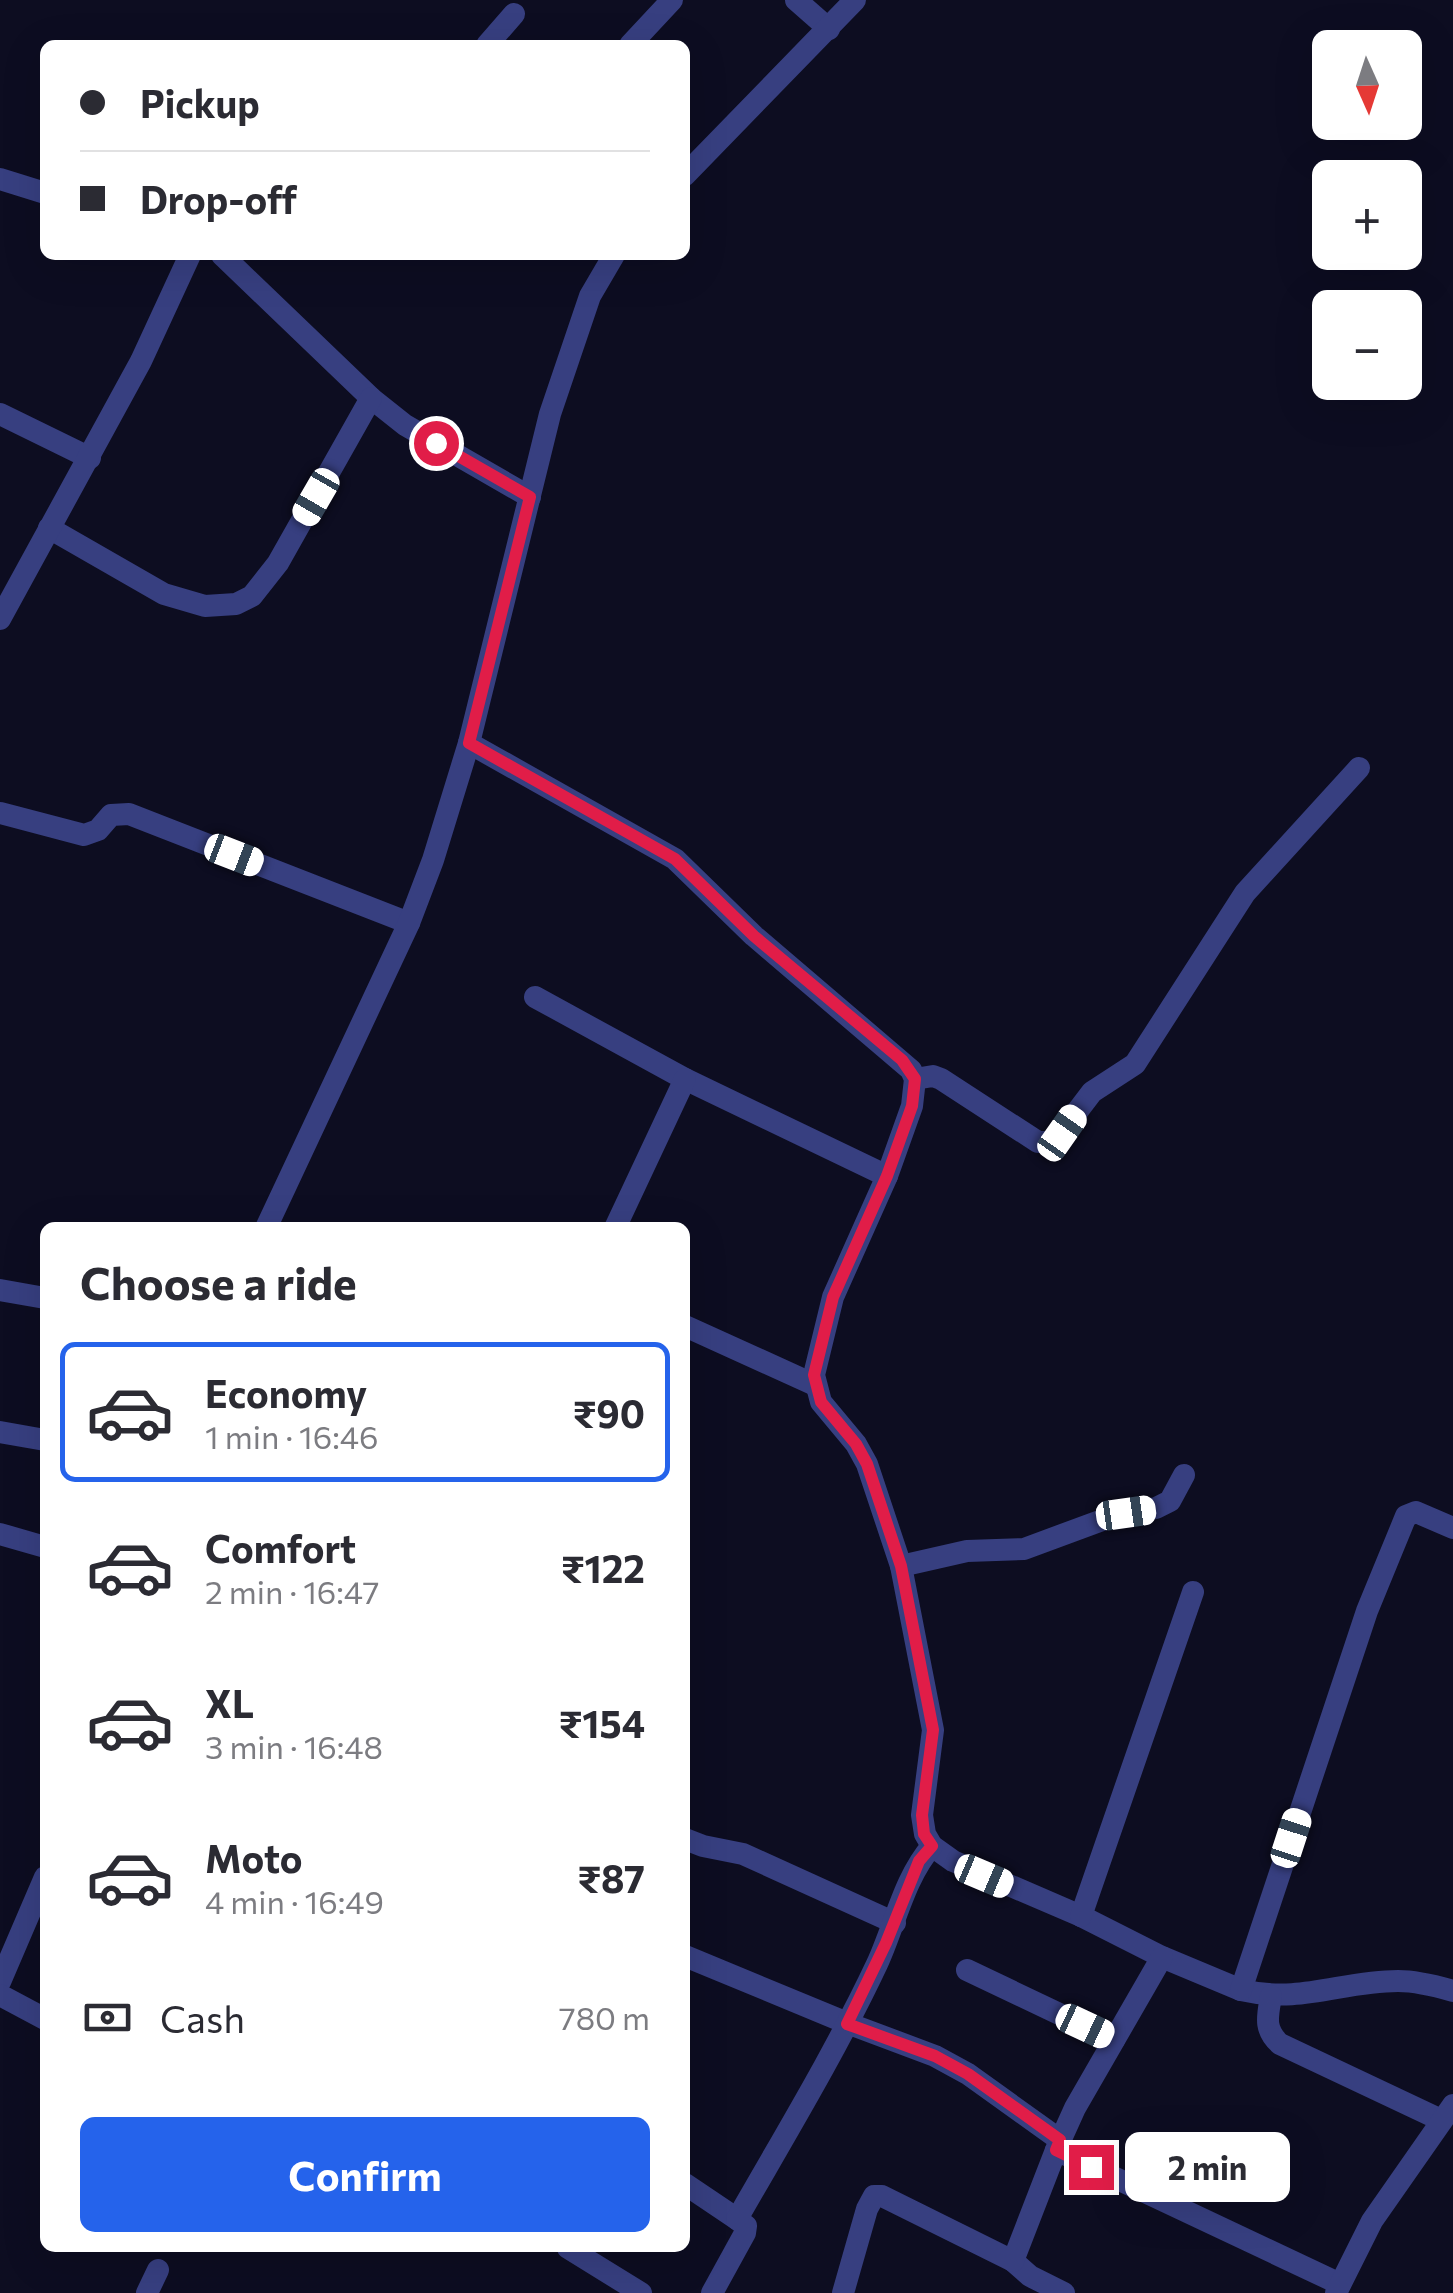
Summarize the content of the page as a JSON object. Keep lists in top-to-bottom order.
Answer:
{
  "north": "bottom",
  "page": {
    "map_buttons": ["+", "−"],
    "banner": ["Pickup", "Drop-off"],
    "heading": "Choose a ride",
    "list": [
      {
        "name": "Economy",
        "note": "1 min · 16:46",
        "value": "₹90"
      },
      {
        "name": "Comfort",
        "note": "2 min · 16:47",
        "value": "₹122"
      },
      {
        "name": "XL",
        "note": "3 min · 16:48",
        "value": "₹154"
      },
      {
        "name": "Moto",
        "note": "4 min · 16:49",
        "value": "₹87"
      }
    ],
    "pay": ["Cash", "780 m"],
    "buttons": "Confirm",
    "bubble": "2 min"
  }
}
